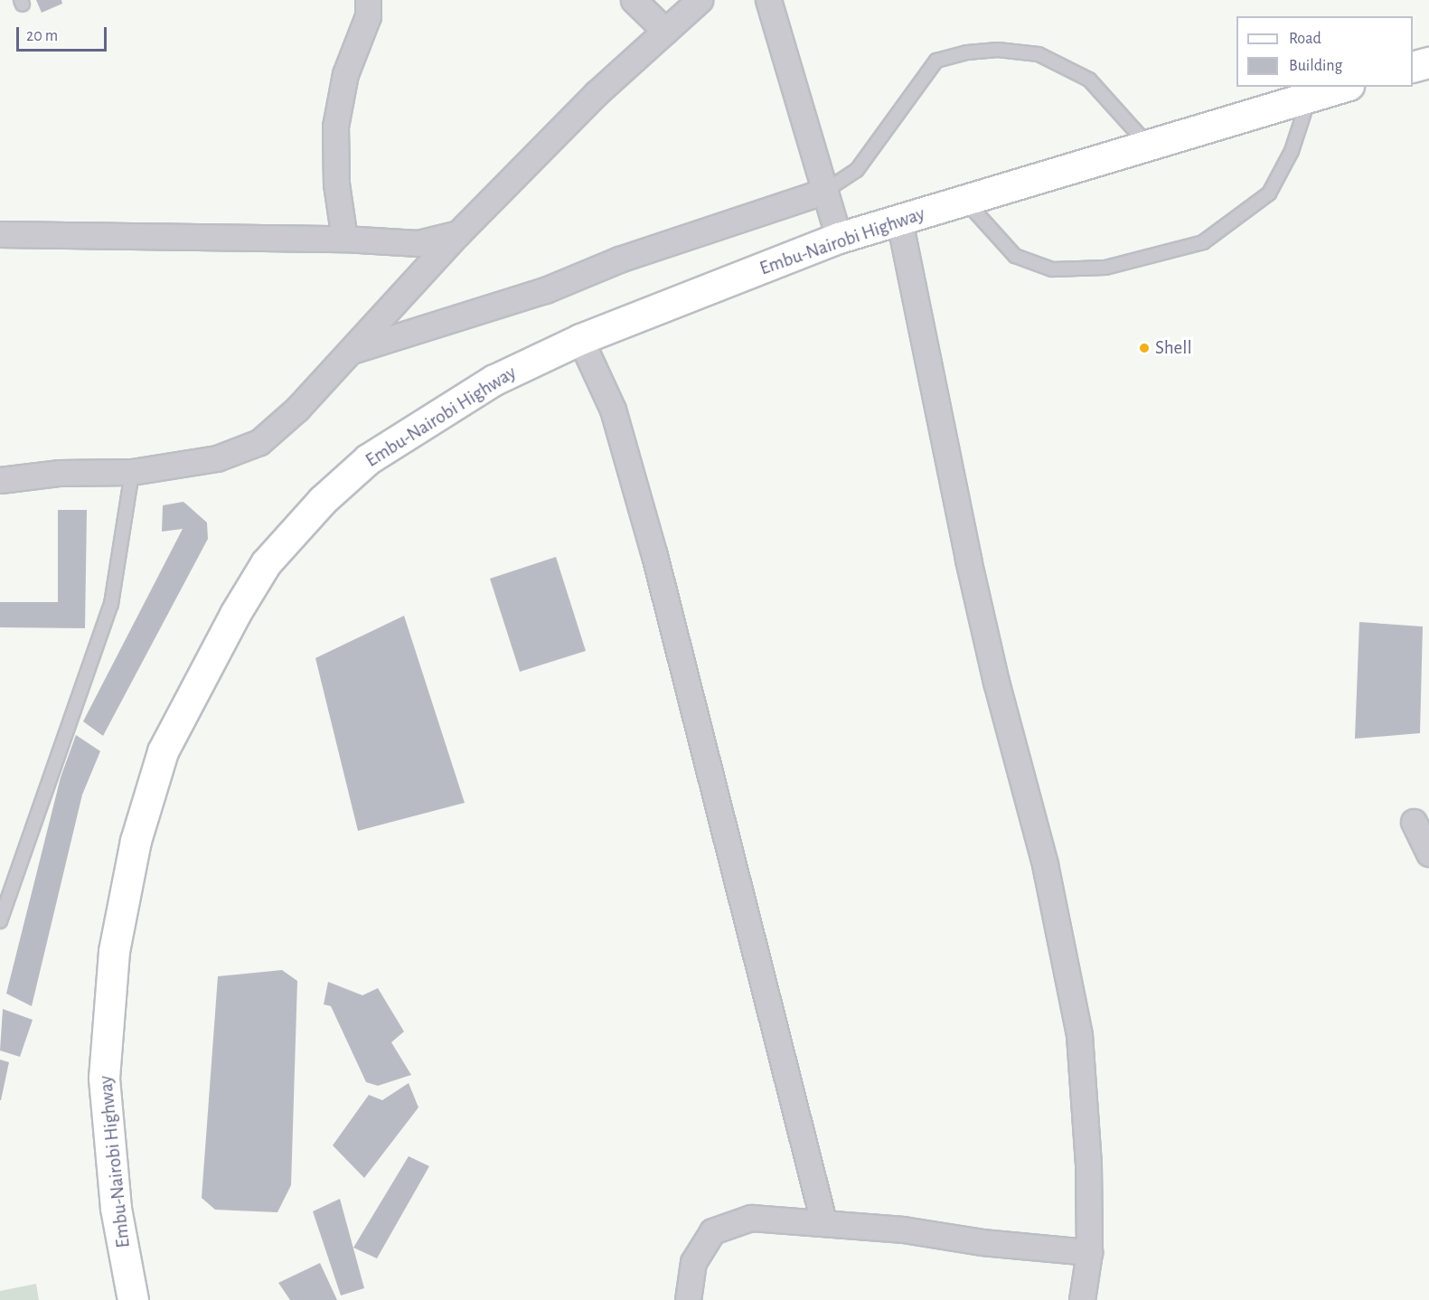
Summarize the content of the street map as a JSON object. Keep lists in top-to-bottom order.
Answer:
{
  "streets": {
    "main road": ["Embu-Nairobi Highway"]
  },
  "places": ["Shell"],
  "legend": ["Road", "Building"],
  "scale_bar": "20 m"
}
